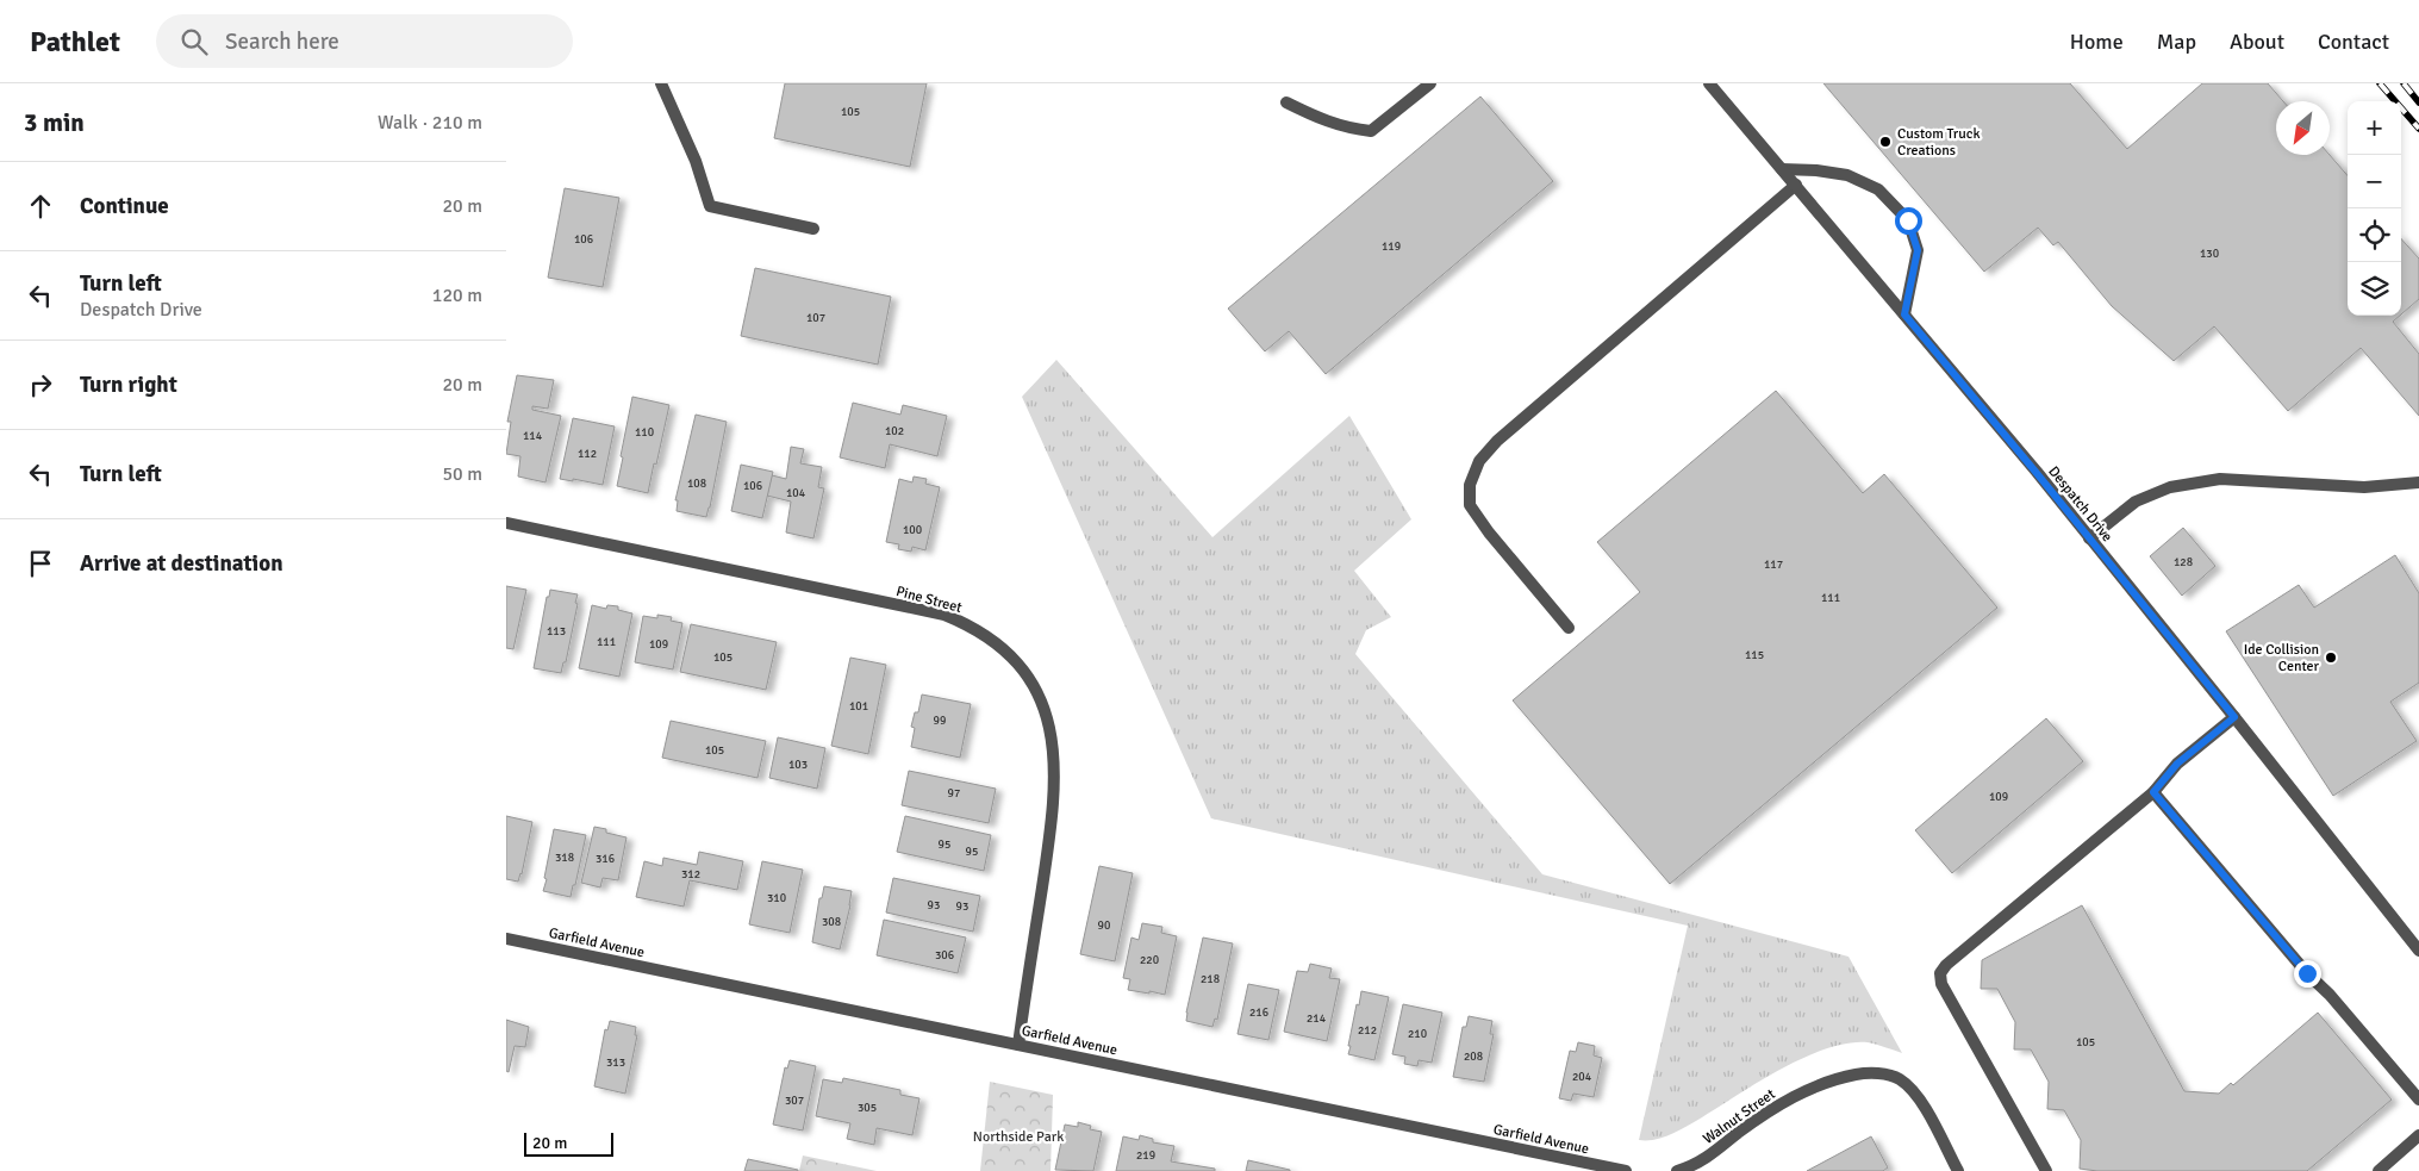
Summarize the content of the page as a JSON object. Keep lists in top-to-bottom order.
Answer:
{
  "streets": {
    "street": [
      "Despatch Drive",
      "Pine Street",
      "Garfield Avenue",
      "Walnut Street"
    ]
  },
  "crossings": [
    ["Pine Street", "Garfield Avenue"]
  ],
  "parks": ["Northside Park"],
  "places": ["Custom Truck Creations", "Ide Collision Center"],
  "house_numbers": [
    "105",
    "106",
    "119",
    "130",
    "107",
    "102",
    "110",
    "114",
    "112",
    "108",
    "106",
    "104",
    "100",
    "128",
    "117",
    "111",
    "113",
    "111",
    "109",
    "115",
    "105",
    "101",
    "99",
    "105",
    "103",
    "97",
    "109",
    "95",
    "95",
    "318",
    "316",
    "312",
    "310",
    "93",
    "93",
    "308",
    "90",
    "306",
    "220",
    "218",
    "216",
    "214",
    "212",
    "210",
    "105",
    "208",
    "313",
    "204",
    "307",
    "305",
    "219"
  ],
  "scale_bar": "20 m",
  "north": "bottom left",
  "page": {
    "header": "Pathlet",
    "search": "Search here",
    "nav": [
      "Home",
      "Map",
      "About",
      "Contact"
    ],
    "heading": ["3 min", "Walk · 210 m"],
    "map_buttons": ["+", "−"],
    "list": [
      ["Continue", "20 m"],
      ["Turn left", "Despatch Drive", "120 m"],
      ["Turn right", "20 m"],
      ["Turn left", "50 m"],
      "Arrive at destination"
    ],
    "scale": "20 m"
  }
}
